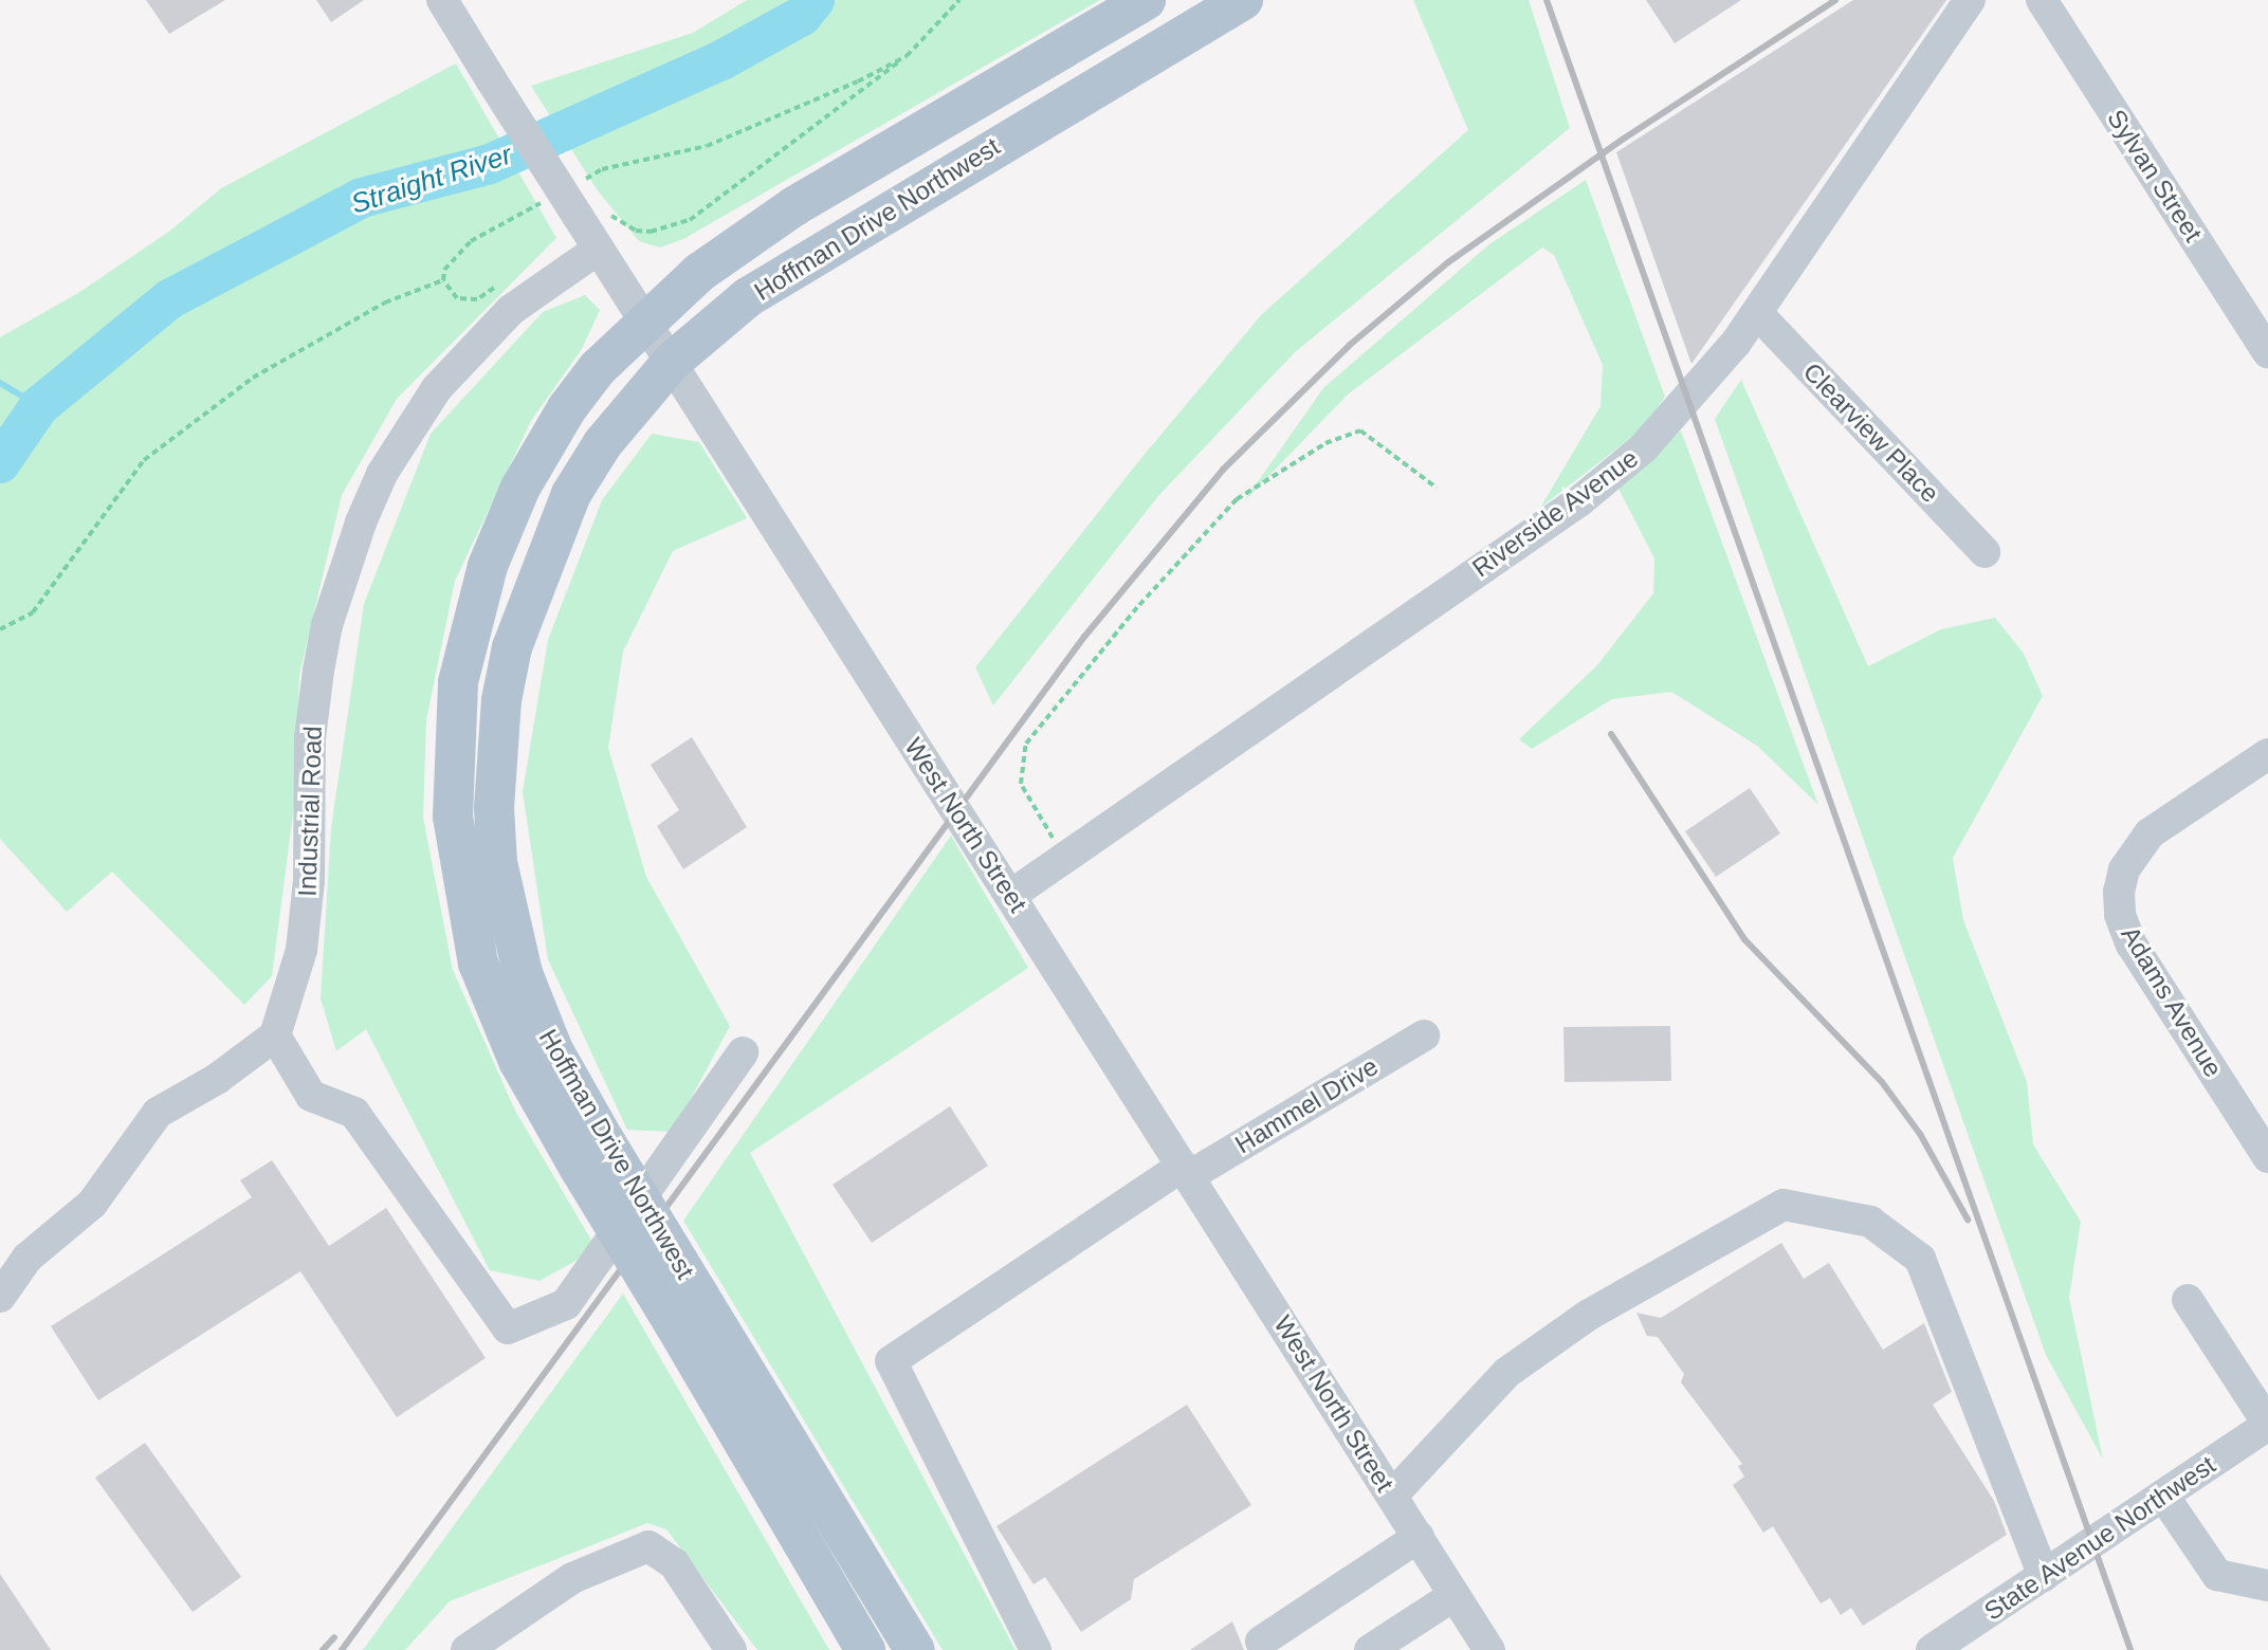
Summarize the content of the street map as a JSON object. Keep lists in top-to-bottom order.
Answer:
{
  "streets": {
    "main road": ["Hoffman Drive Northwest"],
    "street": [
      "Sylvan Street",
      "Clearview Place",
      "Riverside Avenue",
      "Industrial Road",
      "West North Street",
      "Adams Avenue",
      "Hammel Drive",
      "State Avenue Northwest"
    ]
  },
  "crossings": [
    ["Hoffman Drive Northwest", "West North Street"],
    ["Clearview Place", "Riverside Avenue"],
    ["Riverside Avenue", "West North Street"],
    ["Industrial Road", "West North Street"],
    ["West North Street", "Hammel Drive"]
  ],
  "water": ["Straight River"]
}
